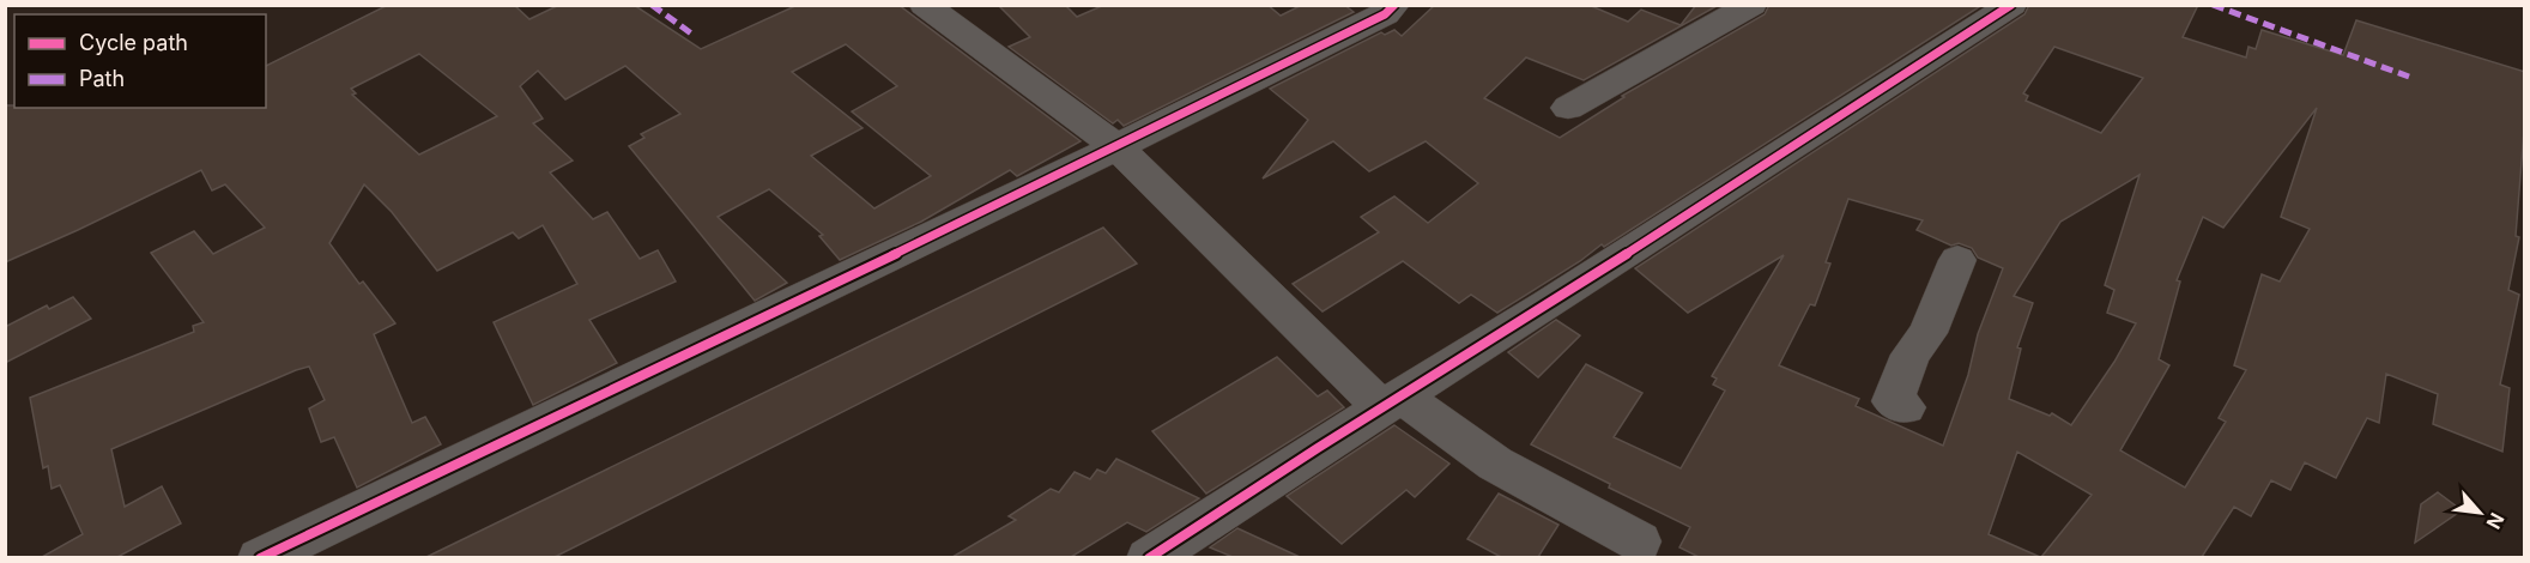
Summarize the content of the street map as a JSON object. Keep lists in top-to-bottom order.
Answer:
{
  "legend": ["Cycle path", "Path"],
  "north": "bottom right"
}
